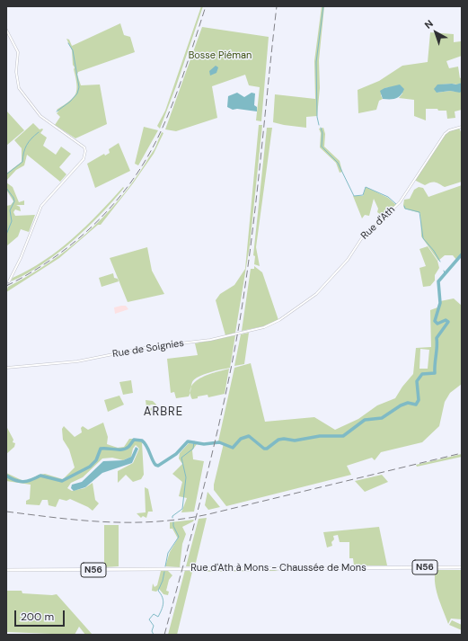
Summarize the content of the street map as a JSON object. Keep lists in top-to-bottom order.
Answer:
{
  "streets": {
    "main road": ["N56", "Rue d'Ath à Mons - Chaussée de Mons"],
    "street": ["Rue d'Ath", "Rue de Soignies"]
  },
  "crossings": [
    ["Rue d'Ath", "Rue de Soignies"]
  ],
  "districts": ["ARBRE"],
  "parks": ["Bosse Piéman"],
  "scale_bar": "200 m",
  "north": "top left"
}
